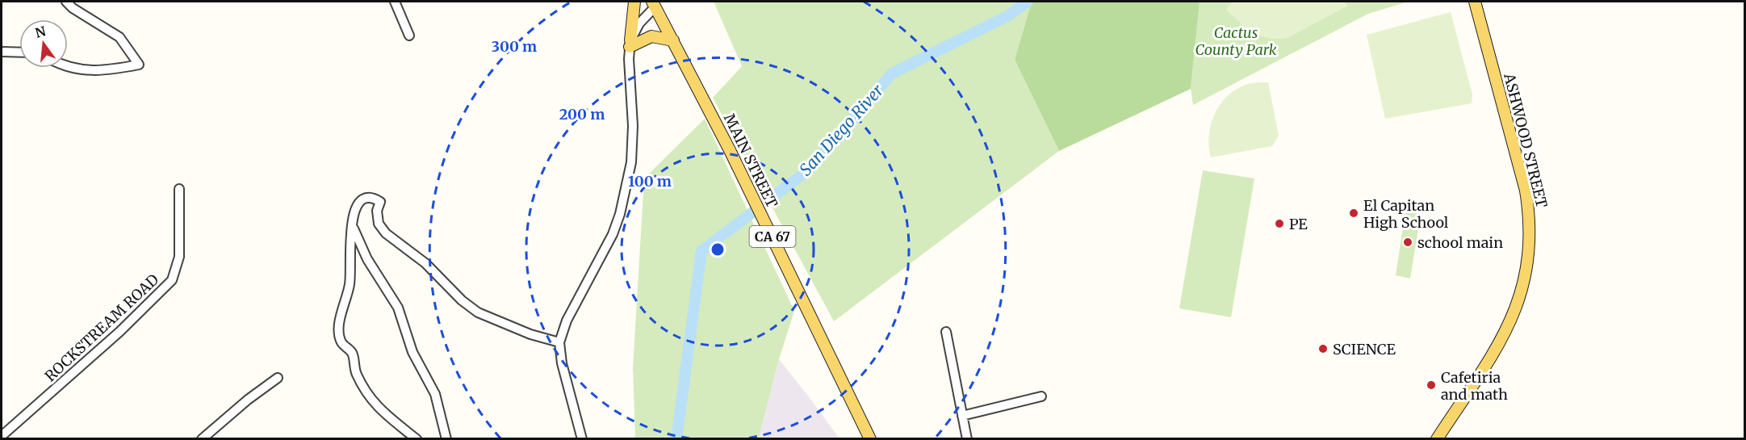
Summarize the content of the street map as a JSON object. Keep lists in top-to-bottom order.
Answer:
{
  "streets": {
    "main road": ["ASHWOOD STREET", "MAIN STREET", "CA 67"],
    "street": ["ROCKSTREAM ROAD"]
  },
  "water": ["San Diego River"],
  "parks": ["Cactus County Park"],
  "places": [
    "El Capitan High School",
    "PE",
    "school main",
    "SCIENCE",
    "Cafetiria and math"
  ],
  "north": "top",
  "rings": ["300 m", "200 m", "100 m"]
}
